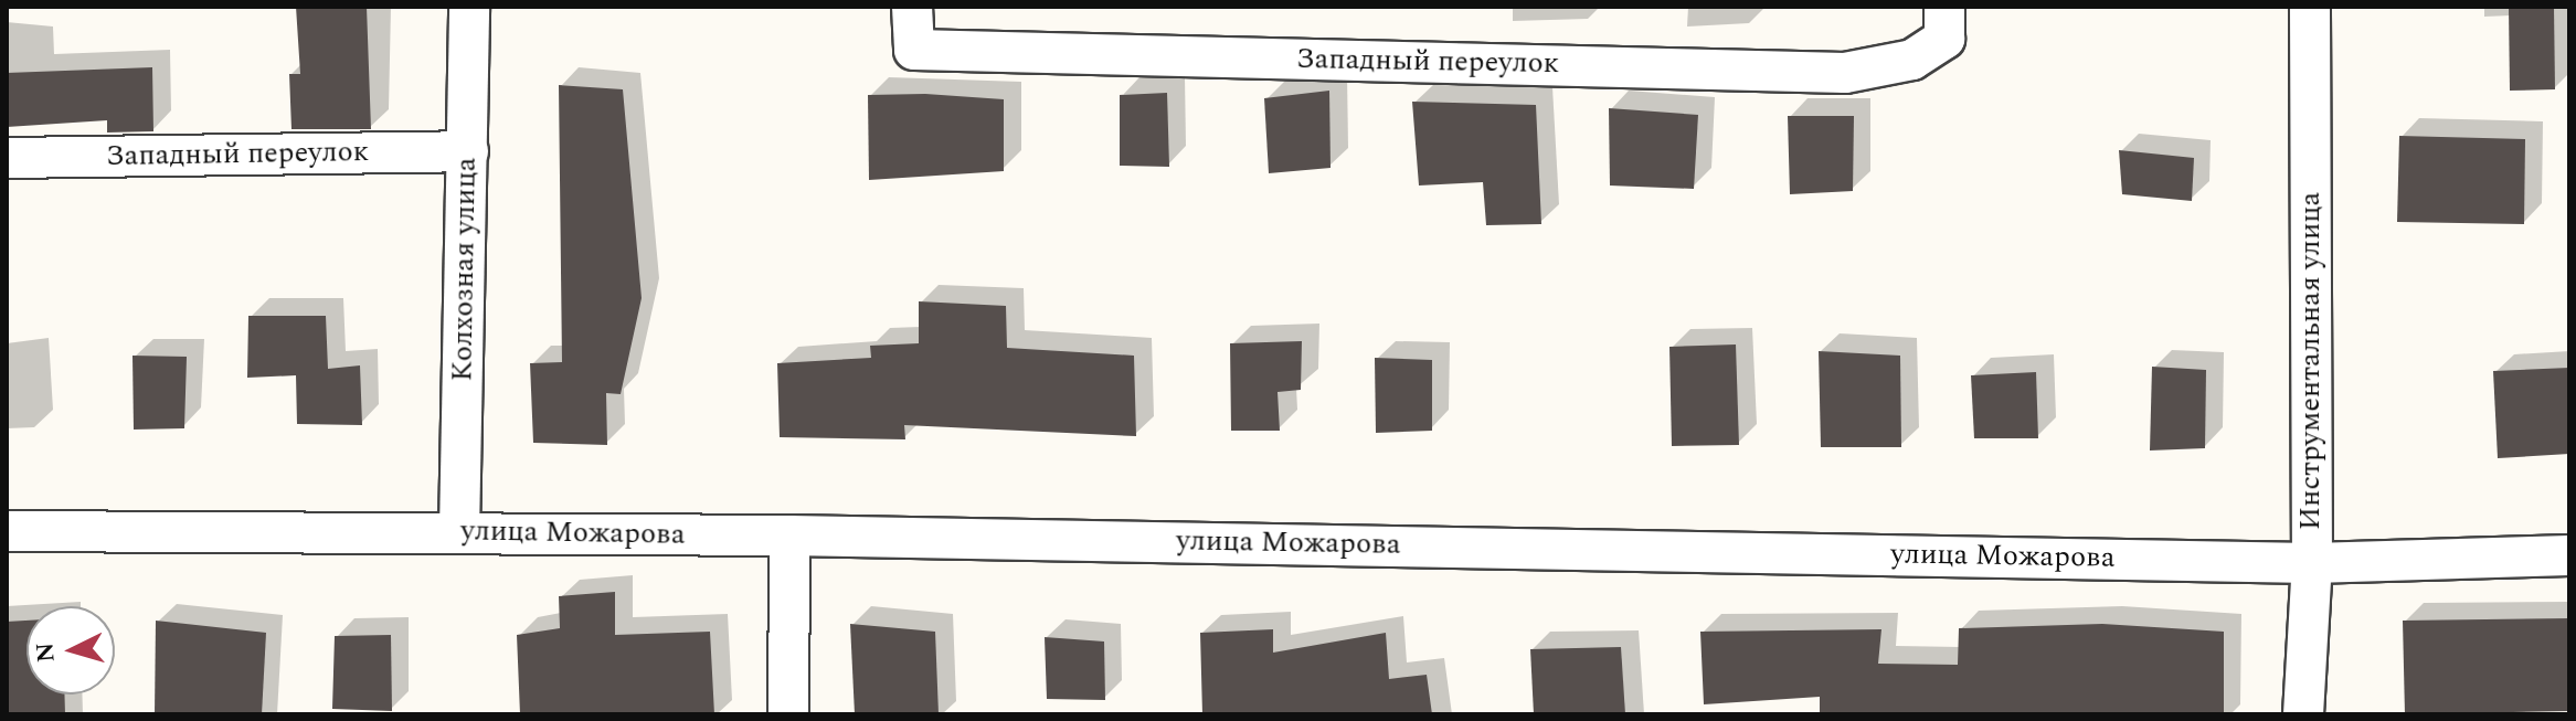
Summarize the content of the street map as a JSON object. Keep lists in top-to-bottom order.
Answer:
{
  "streets": {
    "street": [
      "Западный переулок",
      "Колхозная улица",
      "Инструментальная улица",
      "улица Можарова"
    ]
  },
  "crossings": [
    ["Западный переулок", "Колхозная улица"],
    ["Колхозная улица", "улица Можарова"],
    ["Инструментальная улица", "улица Можарова"]
  ],
  "north": "left"
}
